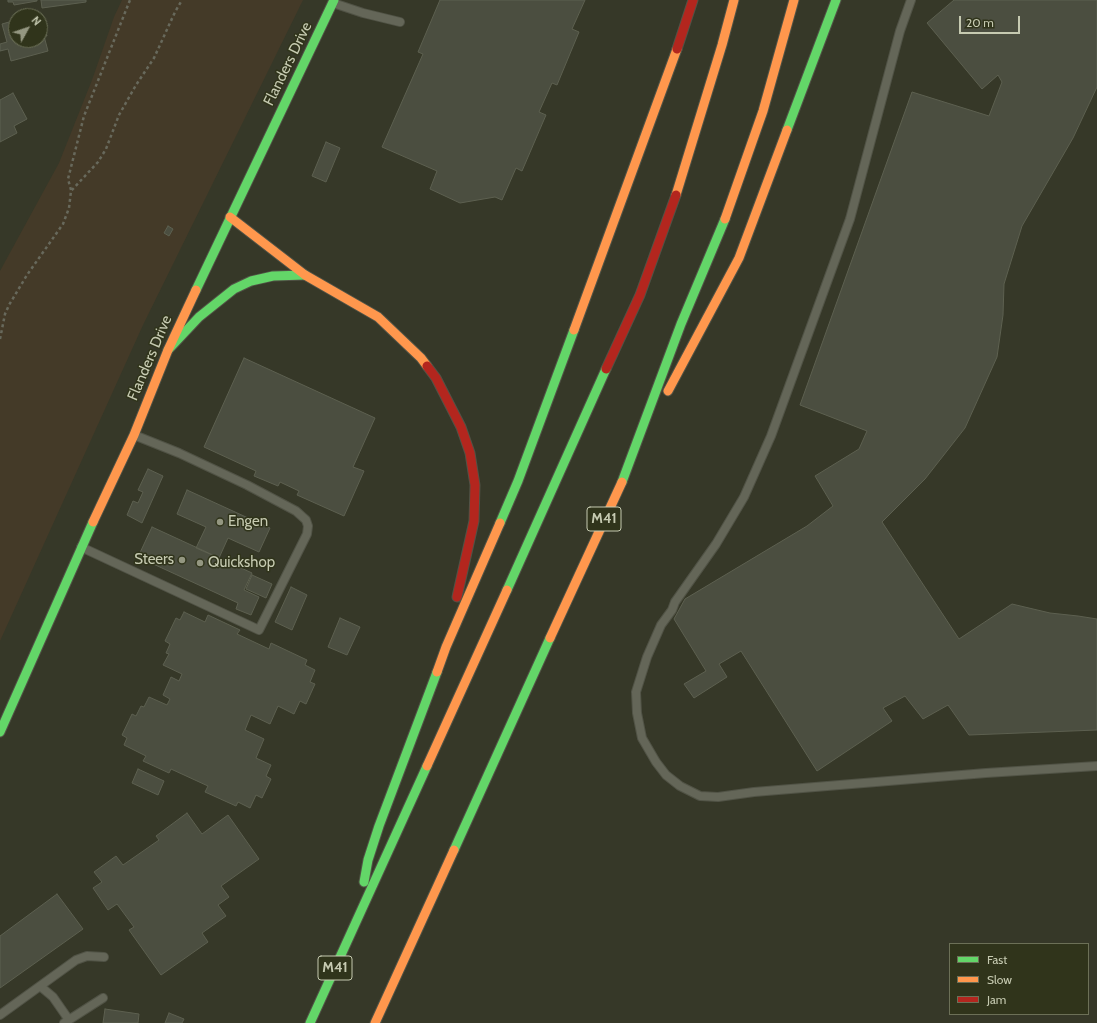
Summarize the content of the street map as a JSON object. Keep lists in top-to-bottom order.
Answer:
{
  "streets": {
    "main road": ["Flanders Drive", "M41"]
  },
  "places": ["Engen", "Steers", "Quickshop"],
  "legend": ["Fast", "Slow", "Jam"],
  "scale_bar": "20 m",
  "north": "top right"
}
